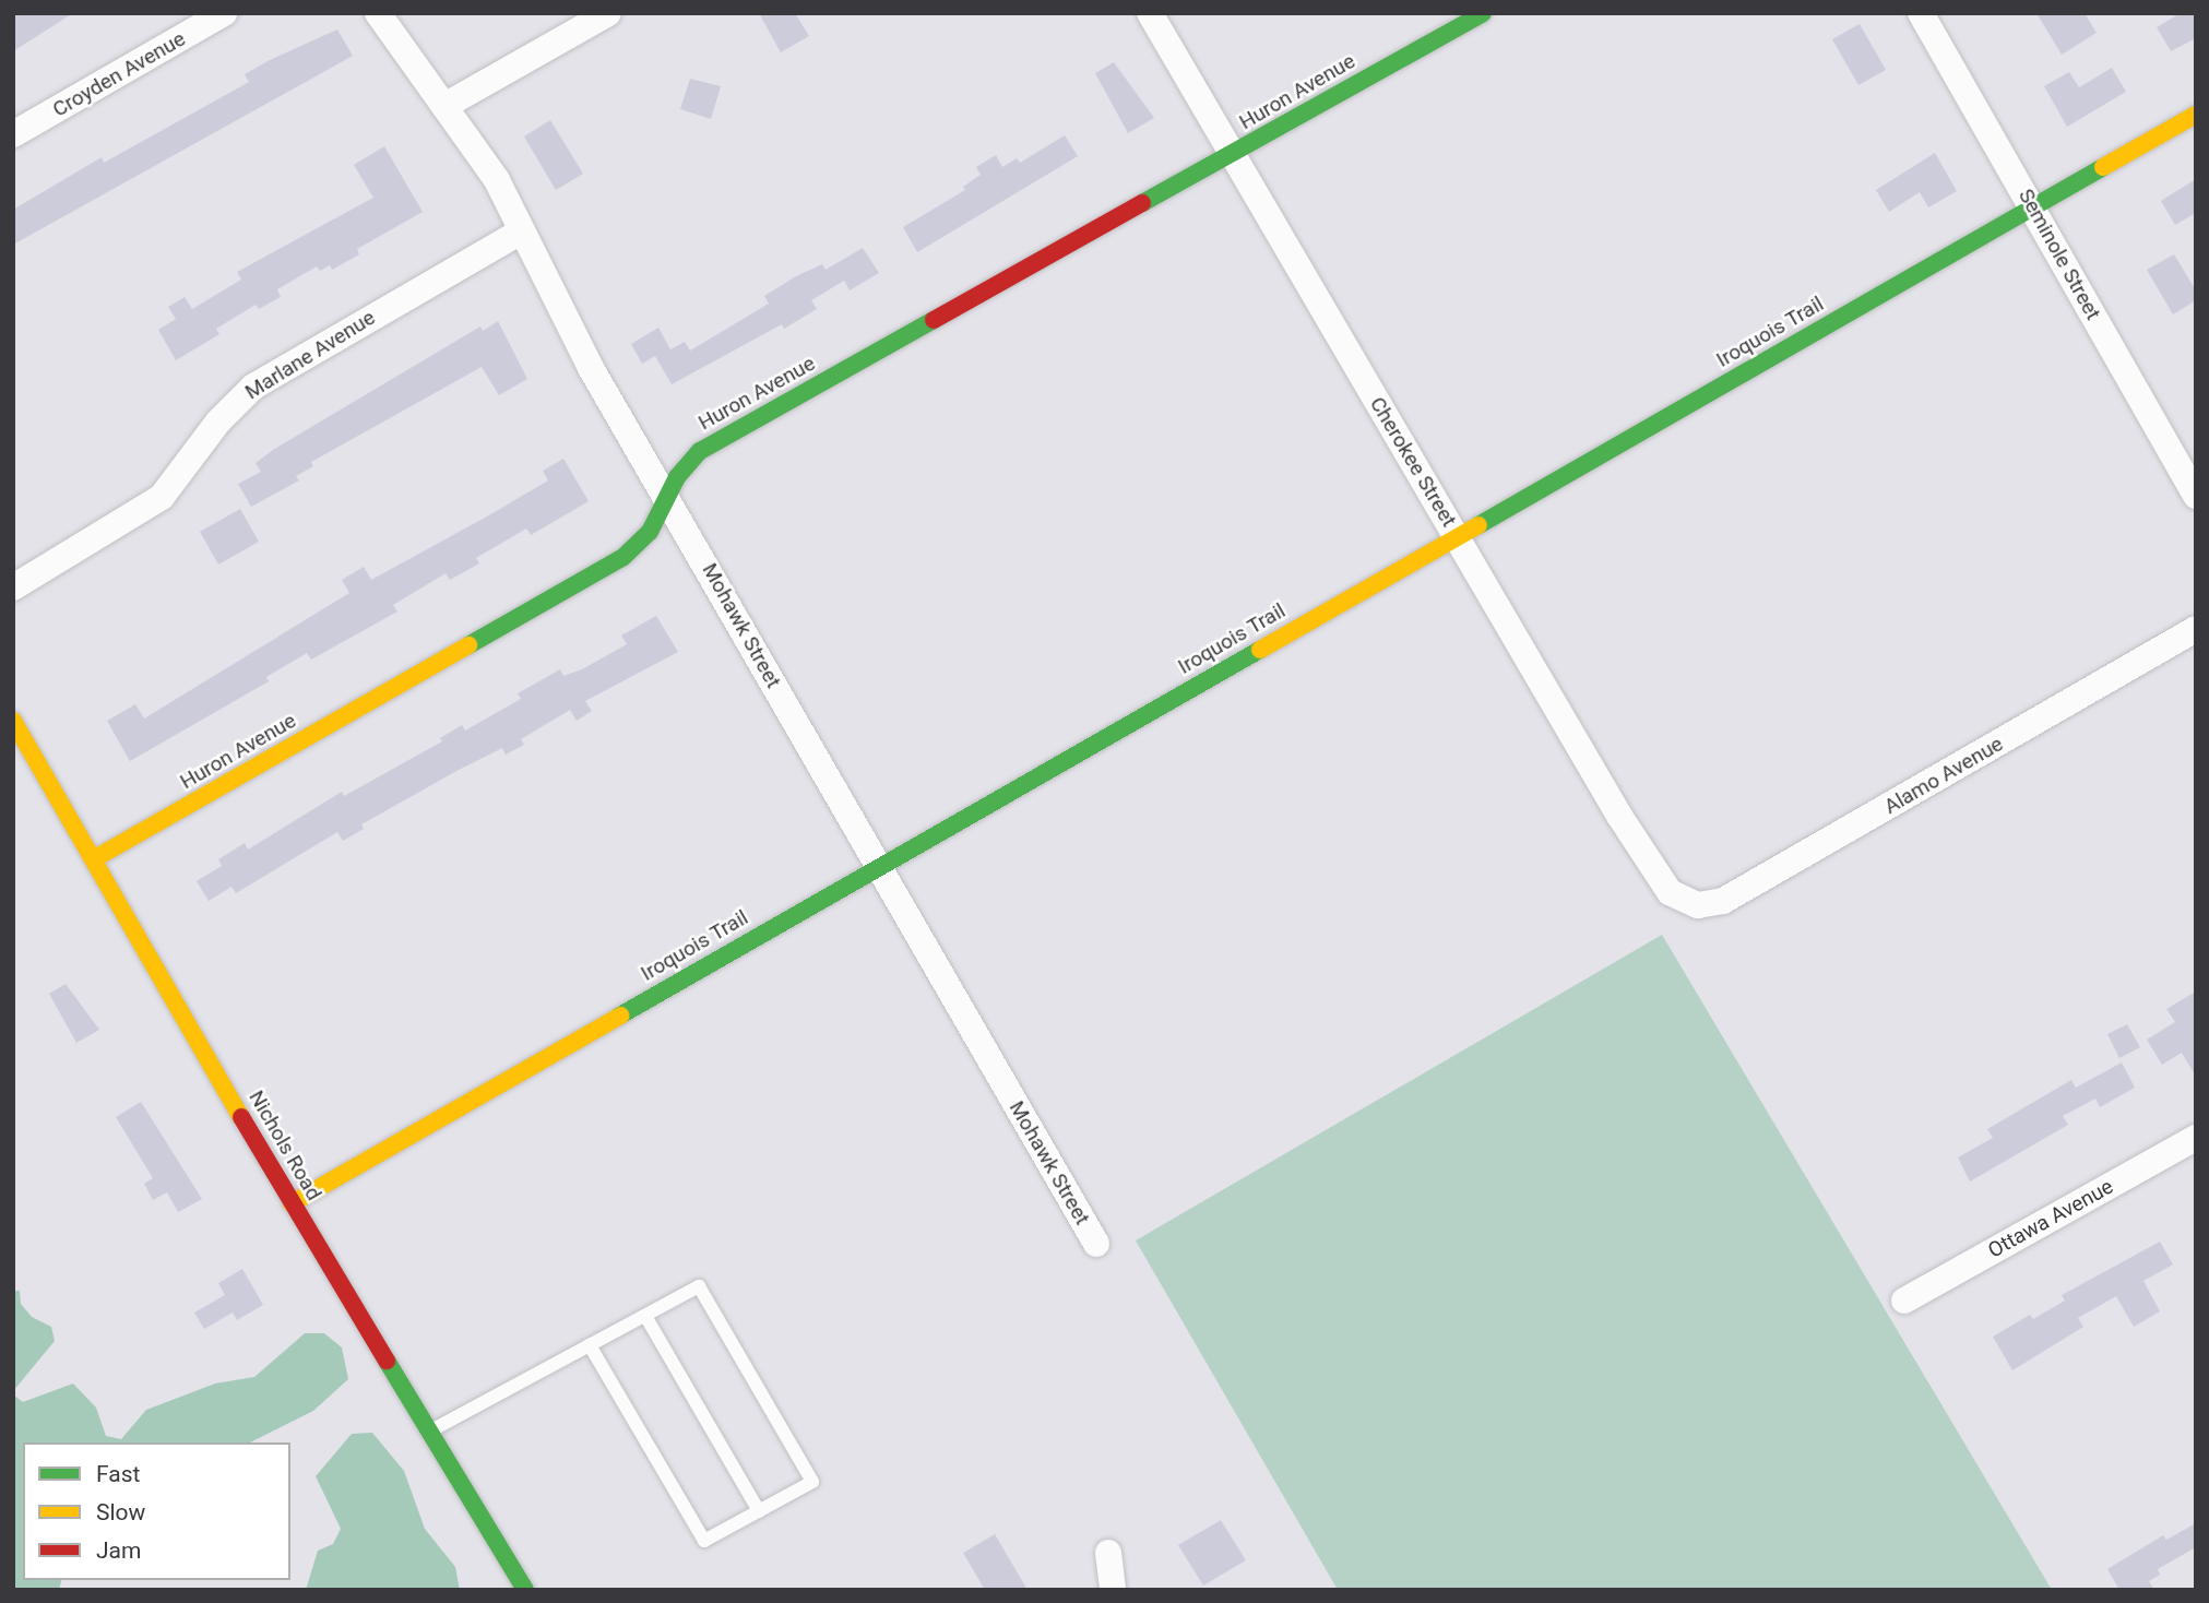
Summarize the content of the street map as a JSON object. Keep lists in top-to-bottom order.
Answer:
{
  "streets": {
    "street": [
      "Croyden Avenue",
      "Huron Avenue",
      "Seminole Street",
      "Iroquois Trail",
      "Marlane Avenue",
      "Cherokee Street",
      "Mohawk Street",
      "Alamo Avenue",
      "Nichols Road",
      "Ottawa Avenue"
    ]
  },
  "crossings": [
    ["Huron Avenue", "Cherokee Street"],
    ["Huron Avenue", "Mohawk Street"],
    ["Huron Avenue", "Nichols Road"],
    ["Seminole Street", "Iroquois Trail"],
    ["Iroquois Trail", "Cherokee Street"],
    ["Iroquois Trail", "Mohawk Street"],
    ["Iroquois Trail", "Nichols Road"],
    ["Marlane Avenue", "Mohawk Street"],
    ["Cherokee Street", "Alamo Avenue"]
  ],
  "legend": ["Fast", "Slow", "Jam"]
}
